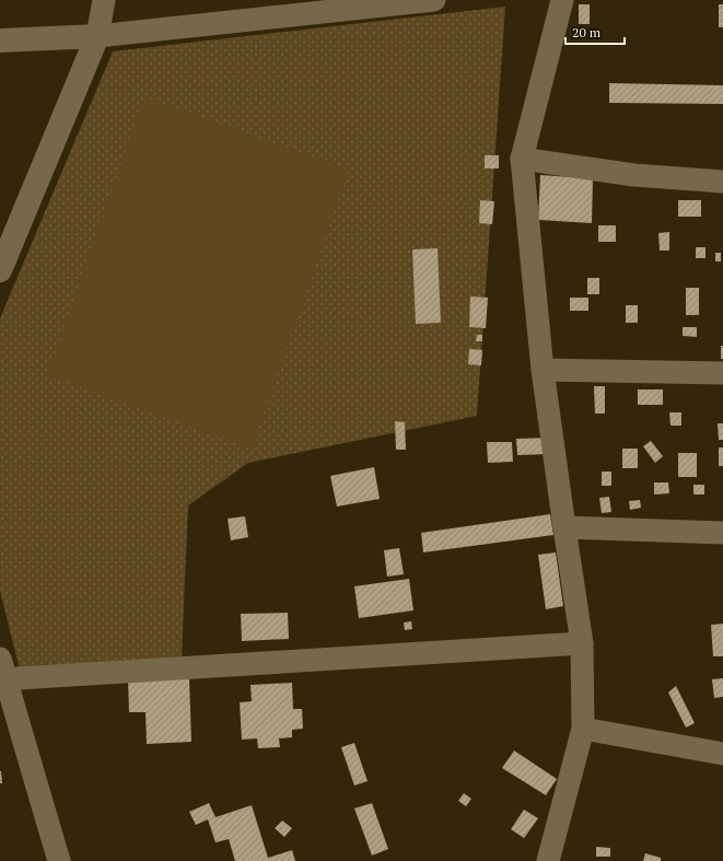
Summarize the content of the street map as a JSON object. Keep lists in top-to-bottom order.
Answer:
{
  "scale_bar": "20 m"
}
